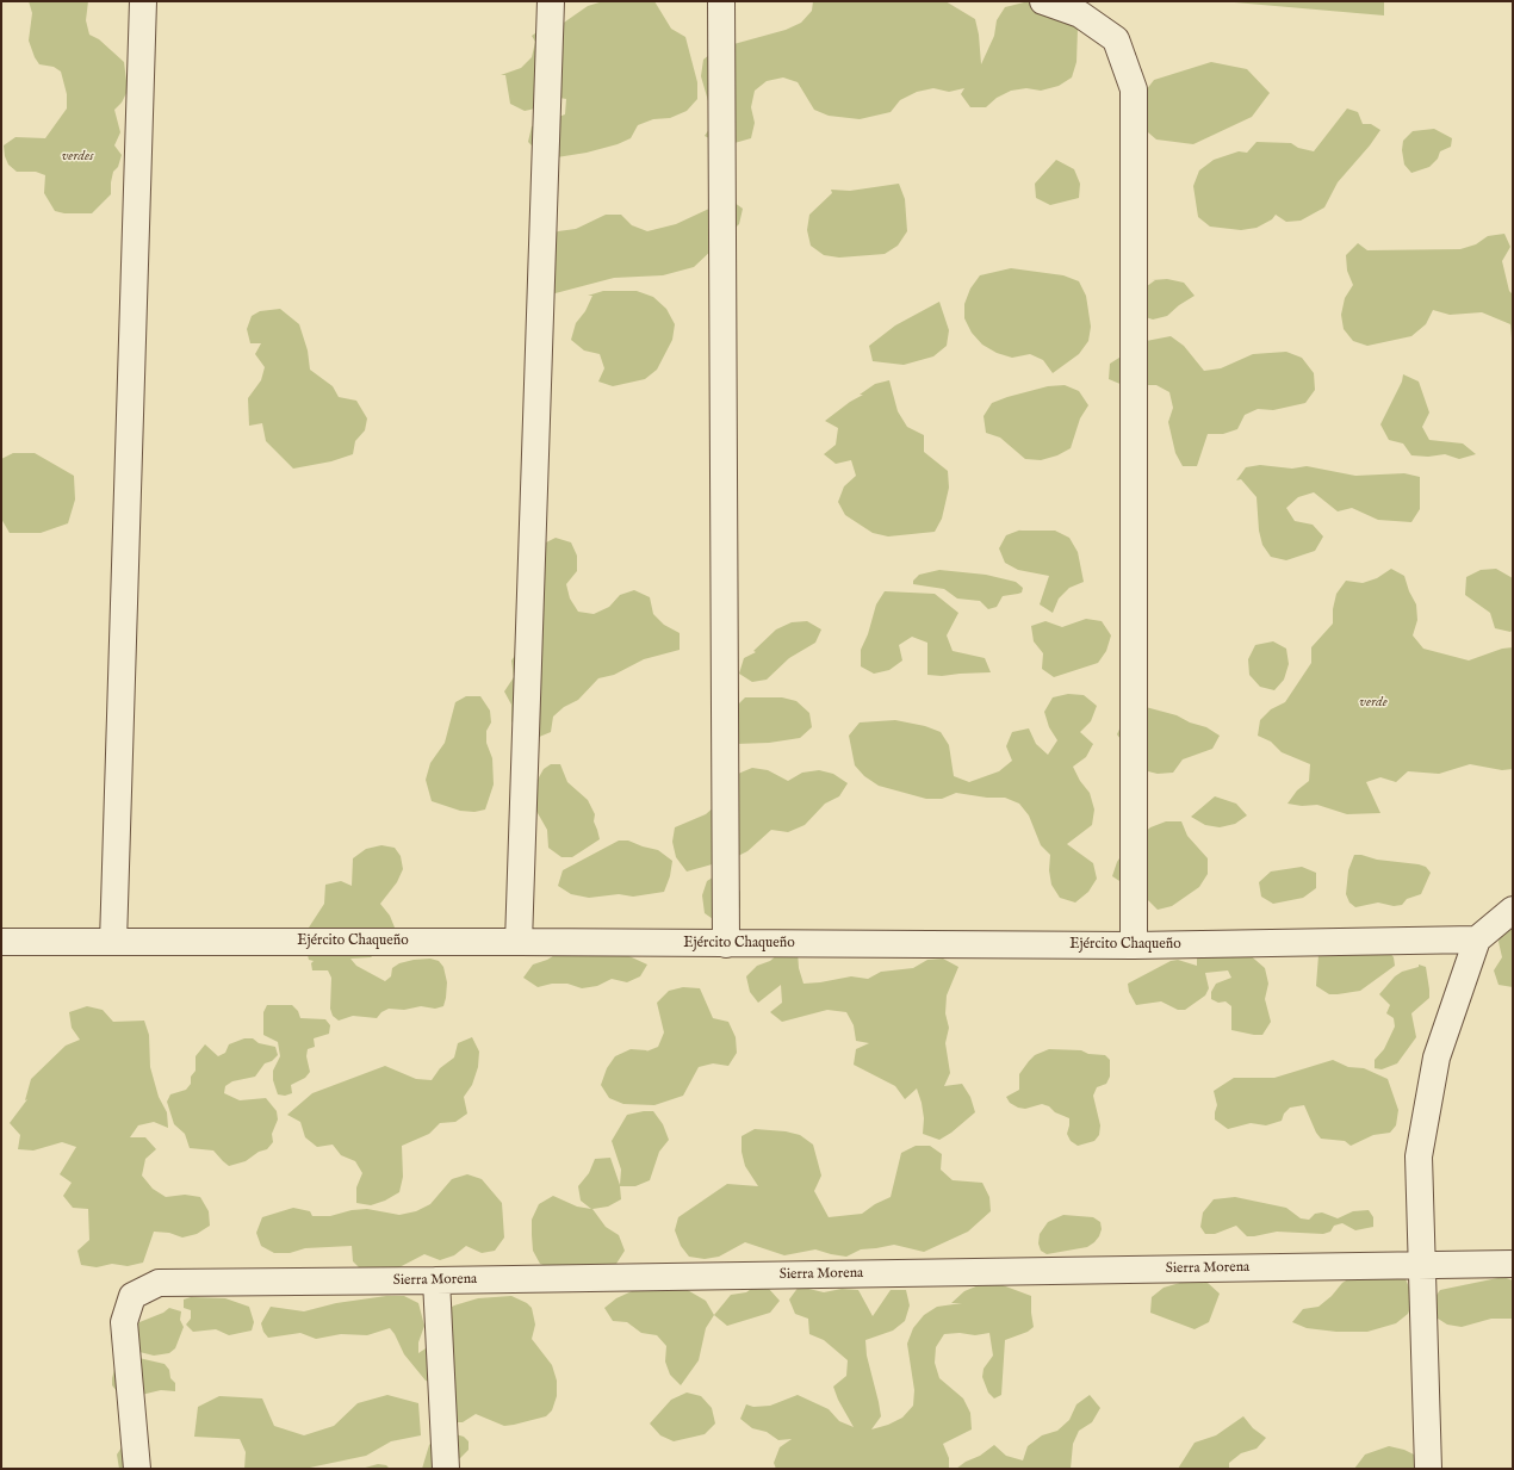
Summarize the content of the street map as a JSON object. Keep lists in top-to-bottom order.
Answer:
{
  "streets": {
    "street": ["Ejército Chaqueño", "Sierra Morena"]
  },
  "parks": ["verdes", "verde"]
}
